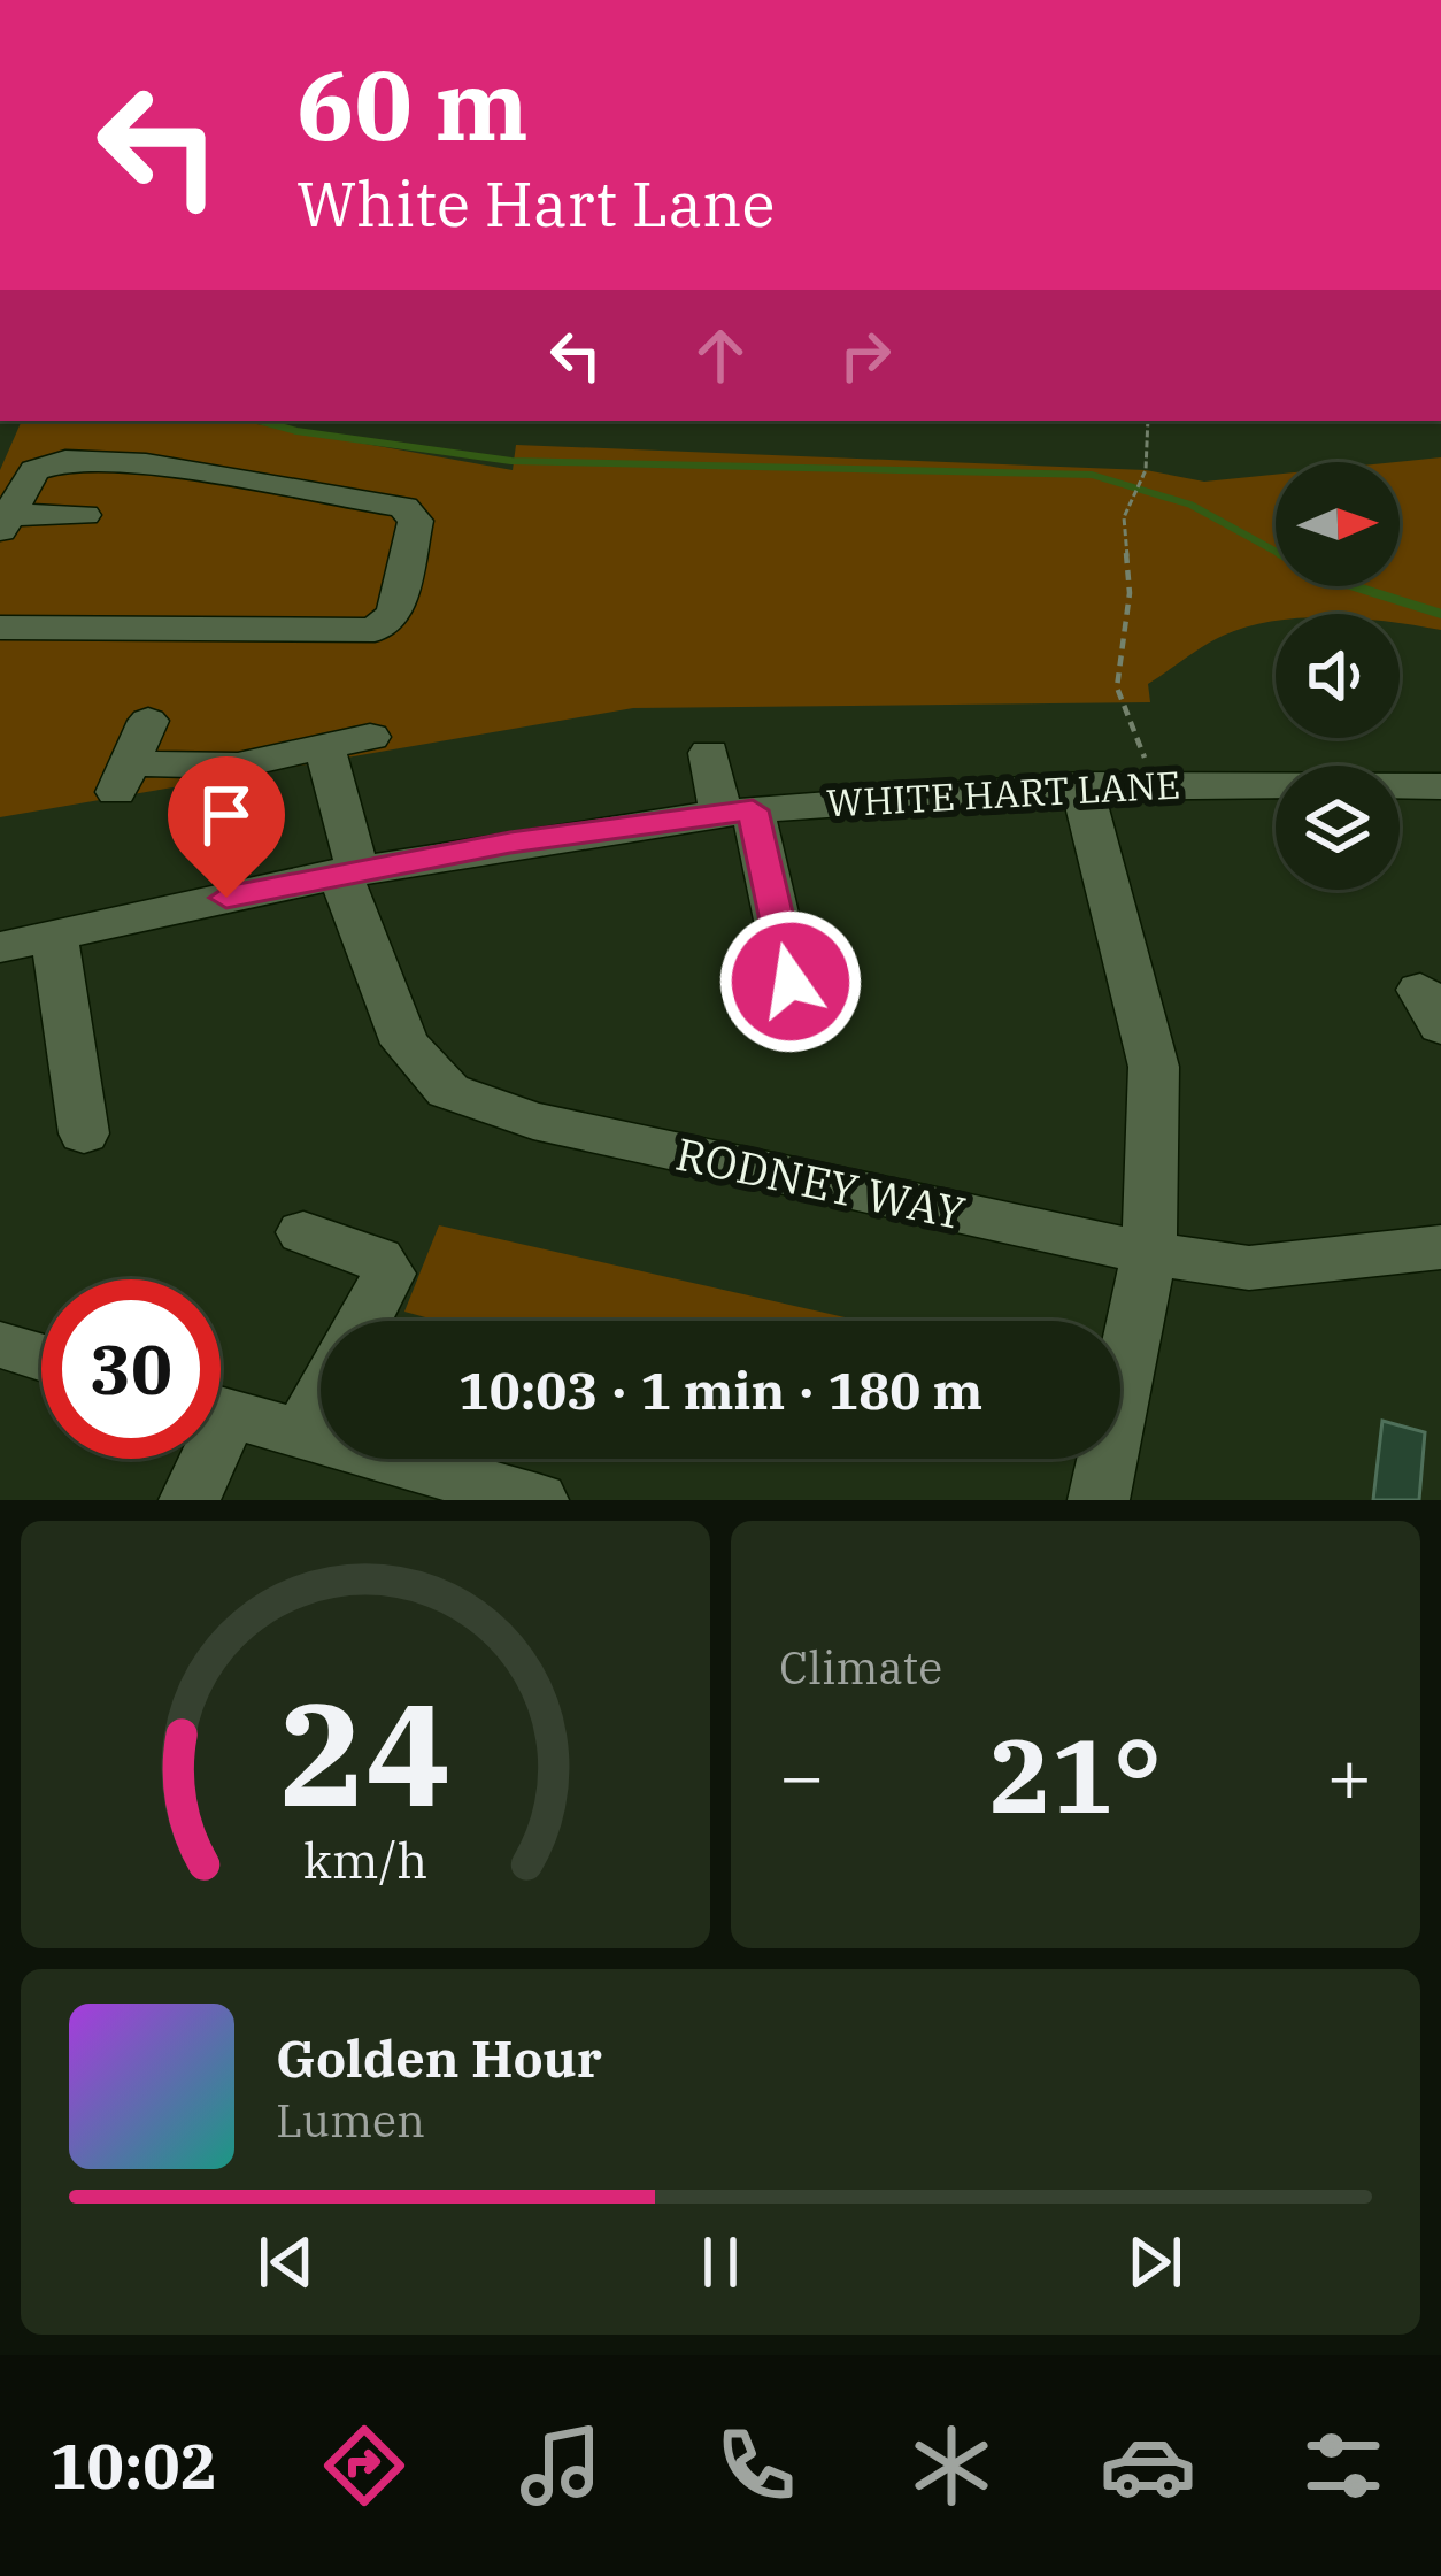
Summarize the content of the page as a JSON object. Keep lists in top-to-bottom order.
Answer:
{
  "streets": {
    "street": ["WHITE HART LANE", "RODNEY WAY"]
  },
  "crossings": [
    ["WHITE HART LANE", "RODNEY WAY"]
  ],
  "north": "right",
  "page": {
    "turn": ["60 m", "White Hart Lane"],
    "limit": "30",
    "trip": "10:03 · 1 min · 180 m",
    "tile": "Climate",
    "heat": ["−", "21°", "+"],
    "song": ["Golden Hour", "Lumen"],
    "tabs": "10:02",
    "gauge": ["24", "km/h"]
  }
}
